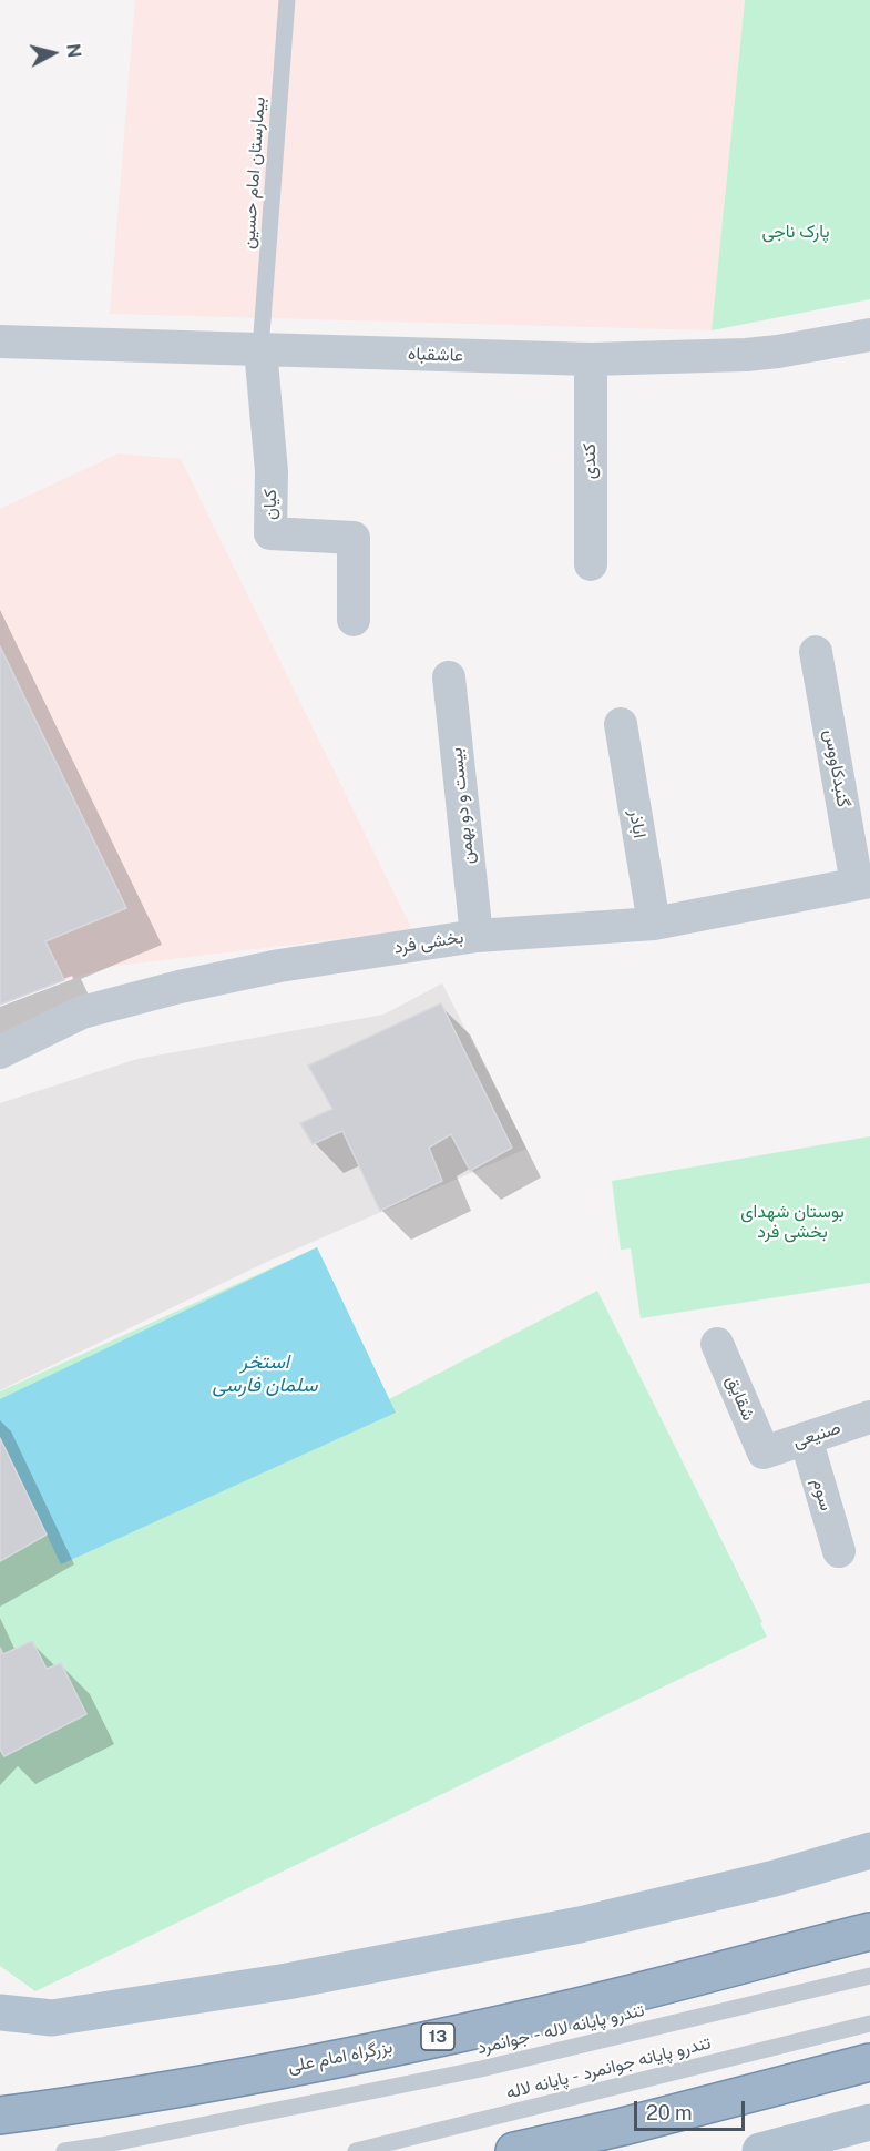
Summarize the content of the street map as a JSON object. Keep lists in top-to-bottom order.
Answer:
{
  "streets": {
    "highway": ["13", "بزرگراه امام علی"],
    "street": [
      "عاشقباه",
      "کندی",
      "کیان",
      "گنبدکاووس",
      "بیست و دو بهمن",
      "اباذر",
      "بخشی فرد",
      "شقایق",
      "صنیعی",
      "سوم"
    ],
    "lane": ["بیمارستان امام حسین", "تندرو پایانه لاله - جوانمرد", "تندرو پایانه جوانمرد - پایانه لاله"]
  },
  "crossings": [
    ["بیمارستان امام حسین", "عاشقباه"],
    ["بیمارستان امام حسین", "کیان"],
    ["عاشقباه", "کندی"],
    ["عاشقباه", "کیان"],
    ["گنبدکاووس", "بخشی فرد"],
    ["بیست و دو بهمن", "بخشی فرد"],
    ["اباذر", "بخشی فرد"],
    ["شقایق", "صنیعی"],
    ["صنیعی", "سوم"]
  ],
  "water": ["استخر سلمان فارسی"],
  "parks": ["پارک ناجی", "بوستان شهدای بخشی فرد"],
  "scale_bar": "20 m",
  "north": "right"
}
